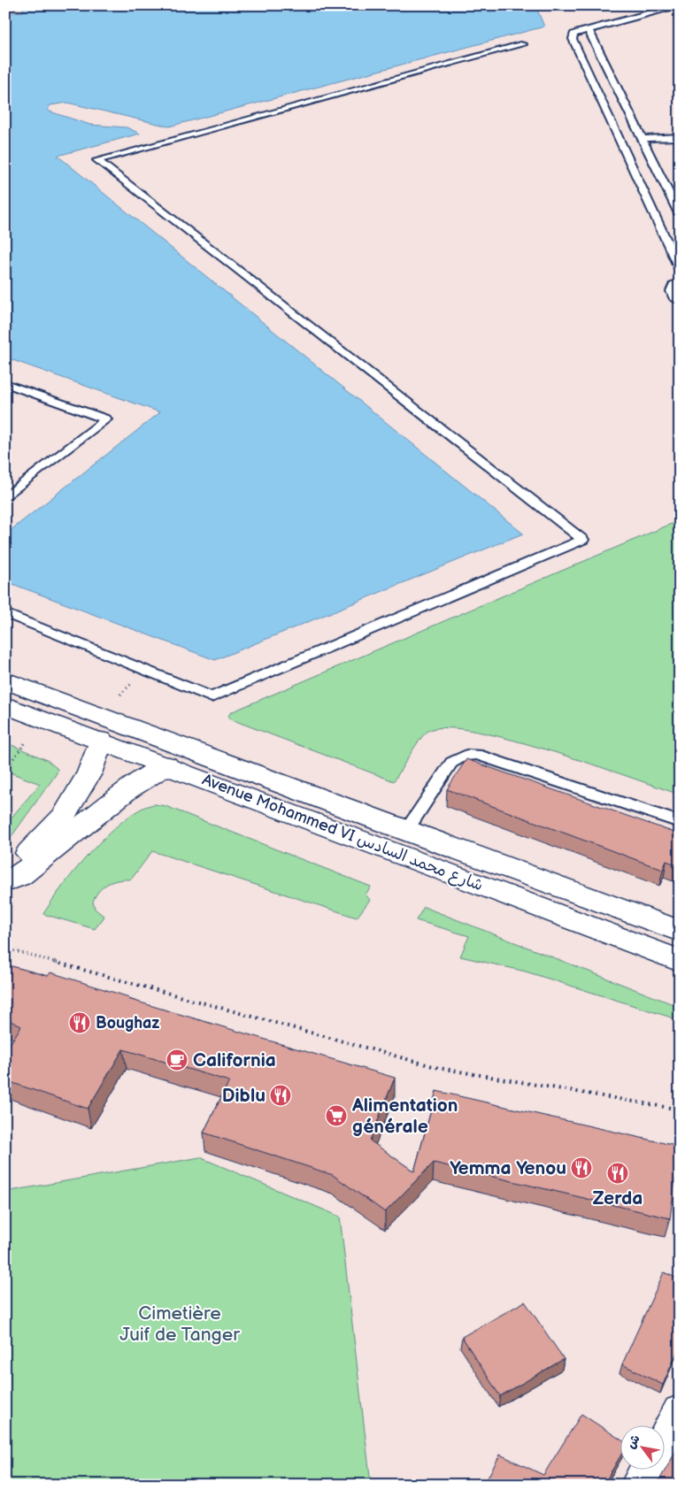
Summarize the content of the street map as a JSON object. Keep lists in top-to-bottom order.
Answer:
{
  "streets": {
    "main road": ["Avenue Mohammed VI شارع محمد السادس"]
  },
  "parks": ["Cimetière Juif de Tanger"],
  "places": {
    "restaurant": [
      "Boughaz",
      "Diblu",
      "Yemma Yenou",
      "Zerda"
    ],
    "cafe": ["California"],
    "supermarket": ["Alimentation générale"]
  },
  "north": "top left"
}
